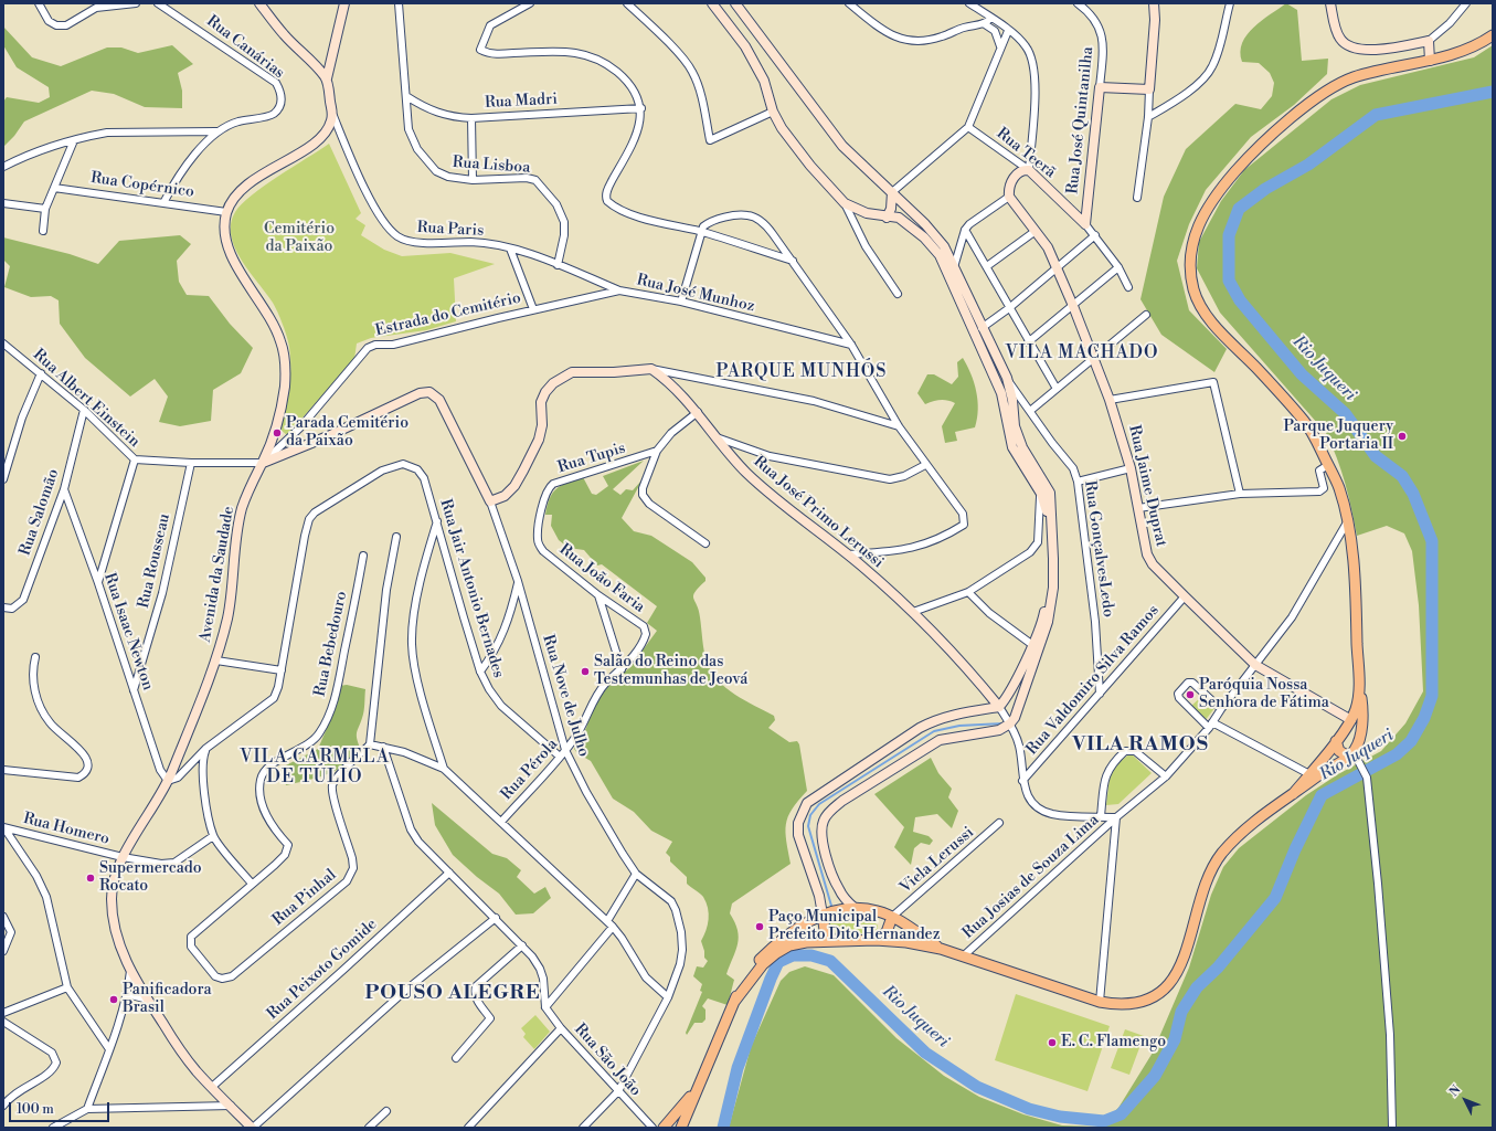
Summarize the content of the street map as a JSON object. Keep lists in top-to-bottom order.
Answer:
{
  "streets": {
    "street": [
      "Rua Canárias",
      "Rua Madri",
      "Rua José Quintanilha",
      "Rua Teerã",
      "Rua Lisboa",
      "Rua Copérnico",
      "Rua Paris",
      "Rua José Munhoz",
      "Estrada do Cemitério",
      "Rua Albert Einstein",
      "Rua Tupis",
      "Rua Jaime Duprat",
      "Rua Salomão",
      "Rua José Primo Lerussi",
      "Rua GonçalvesLedo",
      "Rua Rousseau",
      "Avenida da Saudade",
      "Rua João Faria",
      "Rua Jair Antonio Bernades",
      "Rua Isaac Newton",
      "Rua Bebedouro",
      "Rua Valdomiro Silva Ramos",
      "Rua Nove de Julho",
      "Rua Pérola",
      "Rua Homero",
      "Viela Lerussi",
      "Rua Josias de Souza Lima",
      "Rua Pinhal",
      "Rua Peixoto Gomide",
      "Rua São João"
    ]
  },
  "crossings": [
    ["Rua Canárias", "Rua Copérnico"],
    ["Rua Madri", "Rua Lisboa"],
    ["Rua José Quintanilha", "Rua Teerã"],
    ["Rua Lisboa", "Rua Paris"],
    ["Rua Copérnico", "Avenida da Saudade"],
    ["Rua Paris", "Rua José Munhoz"],
    ["Rua Paris", "Avenida da Saudade"],
    ["Rua José Munhoz", "Estrada do Cemitério"],
    ["Estrada do Cemitério", "Rua Albert Einstein"],
    ["Estrada do Cemitério", "Avenida da Saudade"],
    ["Rua Albert Einstein", "Rua Salomão"],
    ["Rua Albert Einstein", "Rua Rousseau"],
    ["Rua Albert Einstein", "Avenida da Saudade"],
    ["Rua Tupis", "Rua João Faria"],
    ["Rua Jaime Duprat", "Rua Valdomiro Silva Ramos"],
    ["Rua Jaime Duprat", "Rua Josias de Souza Lima"],
    ["Rua Salomão", "Rua Isaac Newton"],
    ["Rua José Primo Lerussi", "Rua Valdomiro Silva Ramos"],
    ["Rua José Primo Lerussi", "Rua Josias de Souza Lima"],
    ["Rua GonçalvesLedo", "Rua Valdomiro Silva Ramos"],
    ["Rua Rousseau", "Rua Isaac Newton"],
    ["Avenida da Saudade", "Rua Isaac Newton"],
    ["Avenida da Saudade", "Rua Homero"],
    ["Avenida da Saudade", "Rua Peixoto Gomide"],
    ["Rua João Faria", "Rua Pérola"],
    ["Rua Jair Antonio Bernades", "Rua Pérola"],
    ["Rua Bebedouro", "Rua Pinhal"],
    ["Rua Nove de Julho", "Rua Pérola"],
    ["Rua Nove de Julho", "Rua São João"]
  ],
  "districts": [
    "VILA MACHADO",
    "PARQUE MUNHÓS",
    "VILA RAMOS",
    "VILA CARMELA DE TÚLIO",
    "POUSO ALEGRE"
  ],
  "water": ["Rio Juqueri"],
  "parks": ["Cemitério da Paixão"],
  "places": [
    "Parada Cemitério da Paixão",
    "Parque Juquery Portaria II",
    "Salão do Reino das Testemunhas de Jeová",
    "Paróquia Nossa Senhora de Fátima",
    "Supermercado Rocato",
    "Paço Municipal Prefeito Dito Hernandez",
    "Panificadora Brasil",
    "E. C. Flamengo"
  ],
  "scale_bar": "100 m",
  "north": "top left"
}
